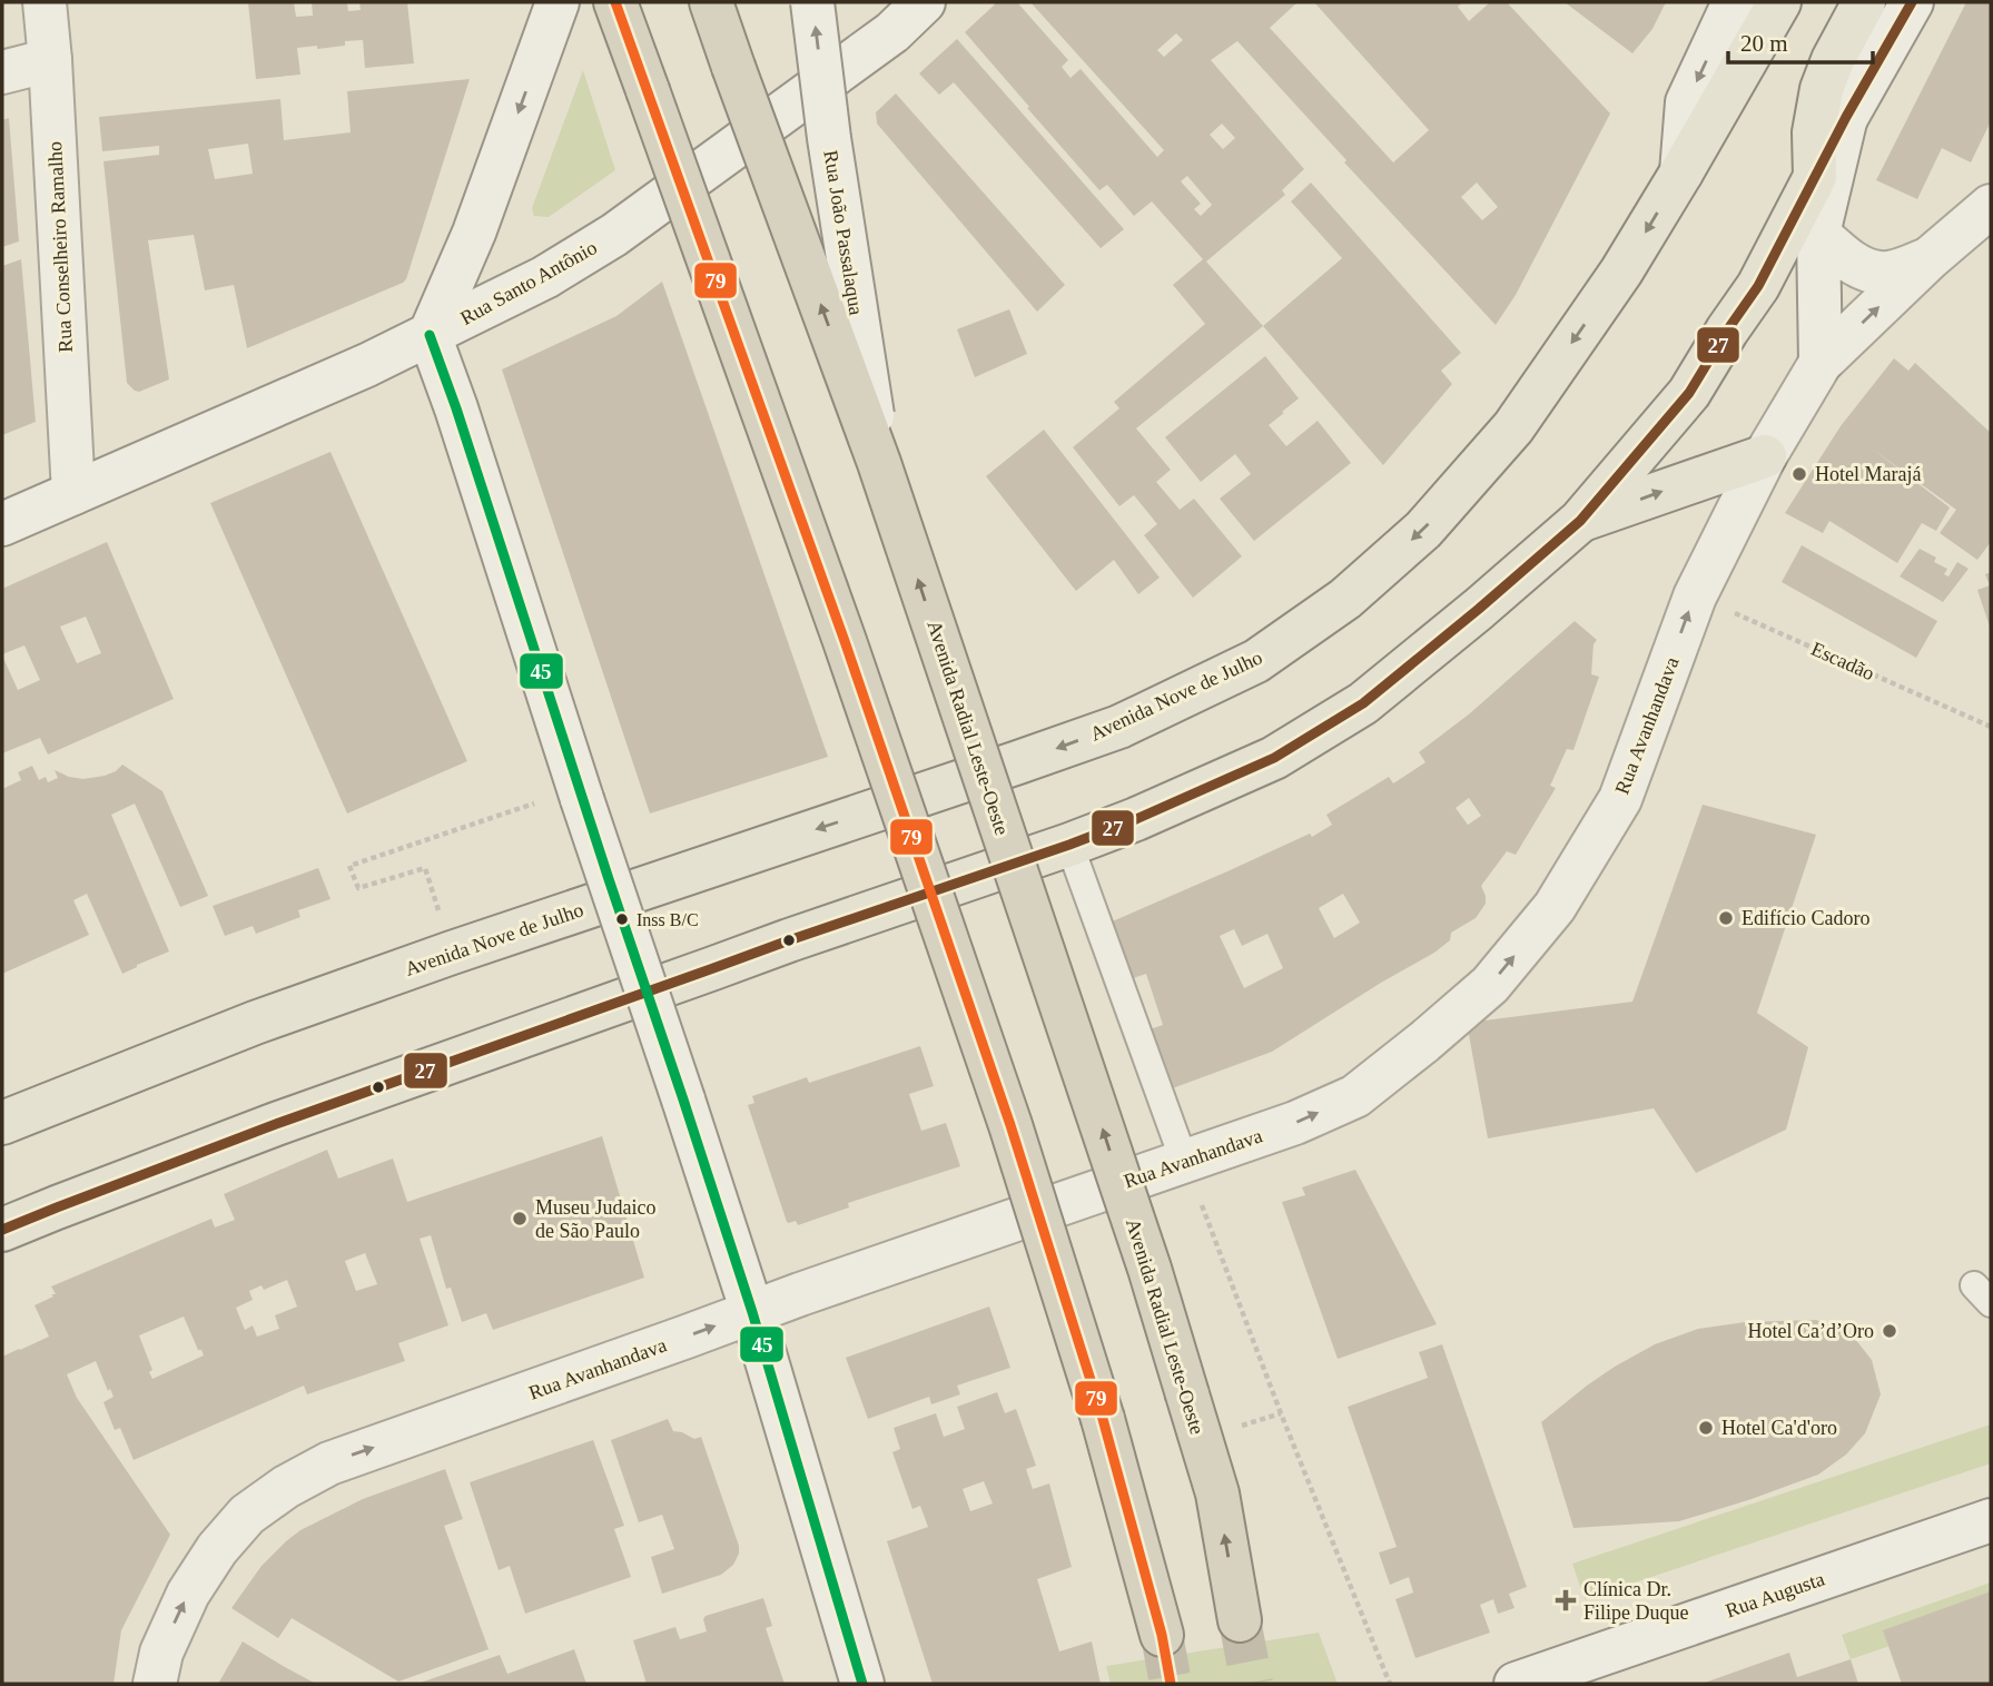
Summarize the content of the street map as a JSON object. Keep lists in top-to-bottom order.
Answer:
{
  "streets": {
    "highway": ["Avenida Radial Leste-Oeste"],
    "main road": ["Avenida Nove de Julho"],
    "street": [
      "Rua João Passalaqua",
      "Rua Conselheiro Ramalho",
      "Rua Santo Antônio",
      "Rua Avanhandava",
      "Rua Augusta"
    ],
    "path": ["Escadão"]
  },
  "crossings": [
    ["Rua João Passalaqua", "Avenida Radial Leste-Oeste"],
    ["Rua Conselheiro Ramalho", "Rua Santo Antônio"],
    ["Escadão", "Rua Avanhandava"]
  ],
  "one_way": ["Rua João Passalaqua", "Avenida Nove de Julho", "Rua Avanhandava"],
  "places": {
    "other": [
      "Hotel Marajá",
      "Edifício Cadoro",
      "Inss B/C",
      "Museu Judaico de São Paulo",
      "Hotel Ca’d’Oro",
      "Hotel Ca'd'oro"
    ],
    "health": ["Clínica Dr. Filipe Duque"]
  },
  "lines": ["transit line 27", "transit line 79", "transit line 45"],
  "scale_bar": "20 m"
}
